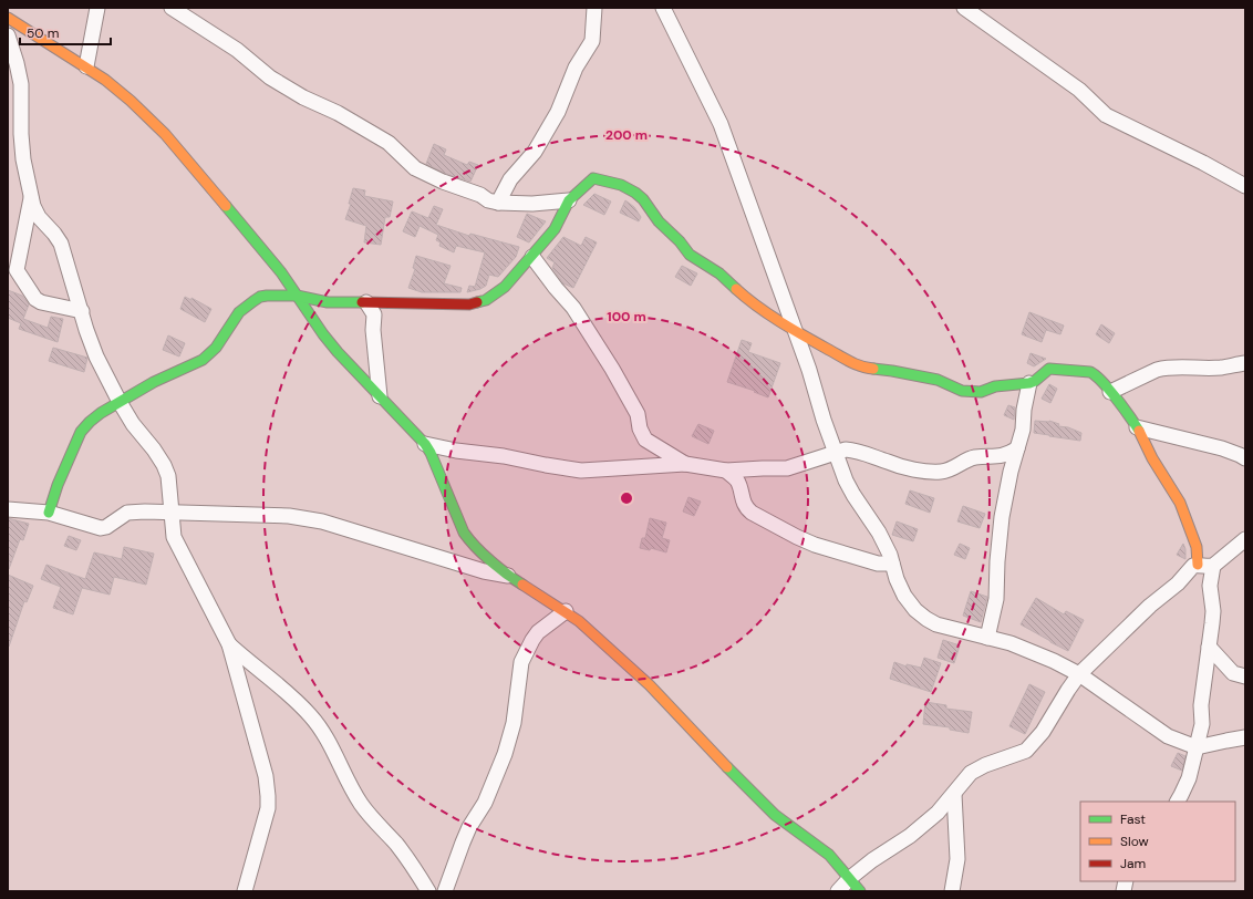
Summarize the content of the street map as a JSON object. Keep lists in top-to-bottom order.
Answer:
{
  "legend": ["Fast", "Slow", "Jam"],
  "scale_bar": "50 m",
  "rings": ["200 m", "100 m"]
}
